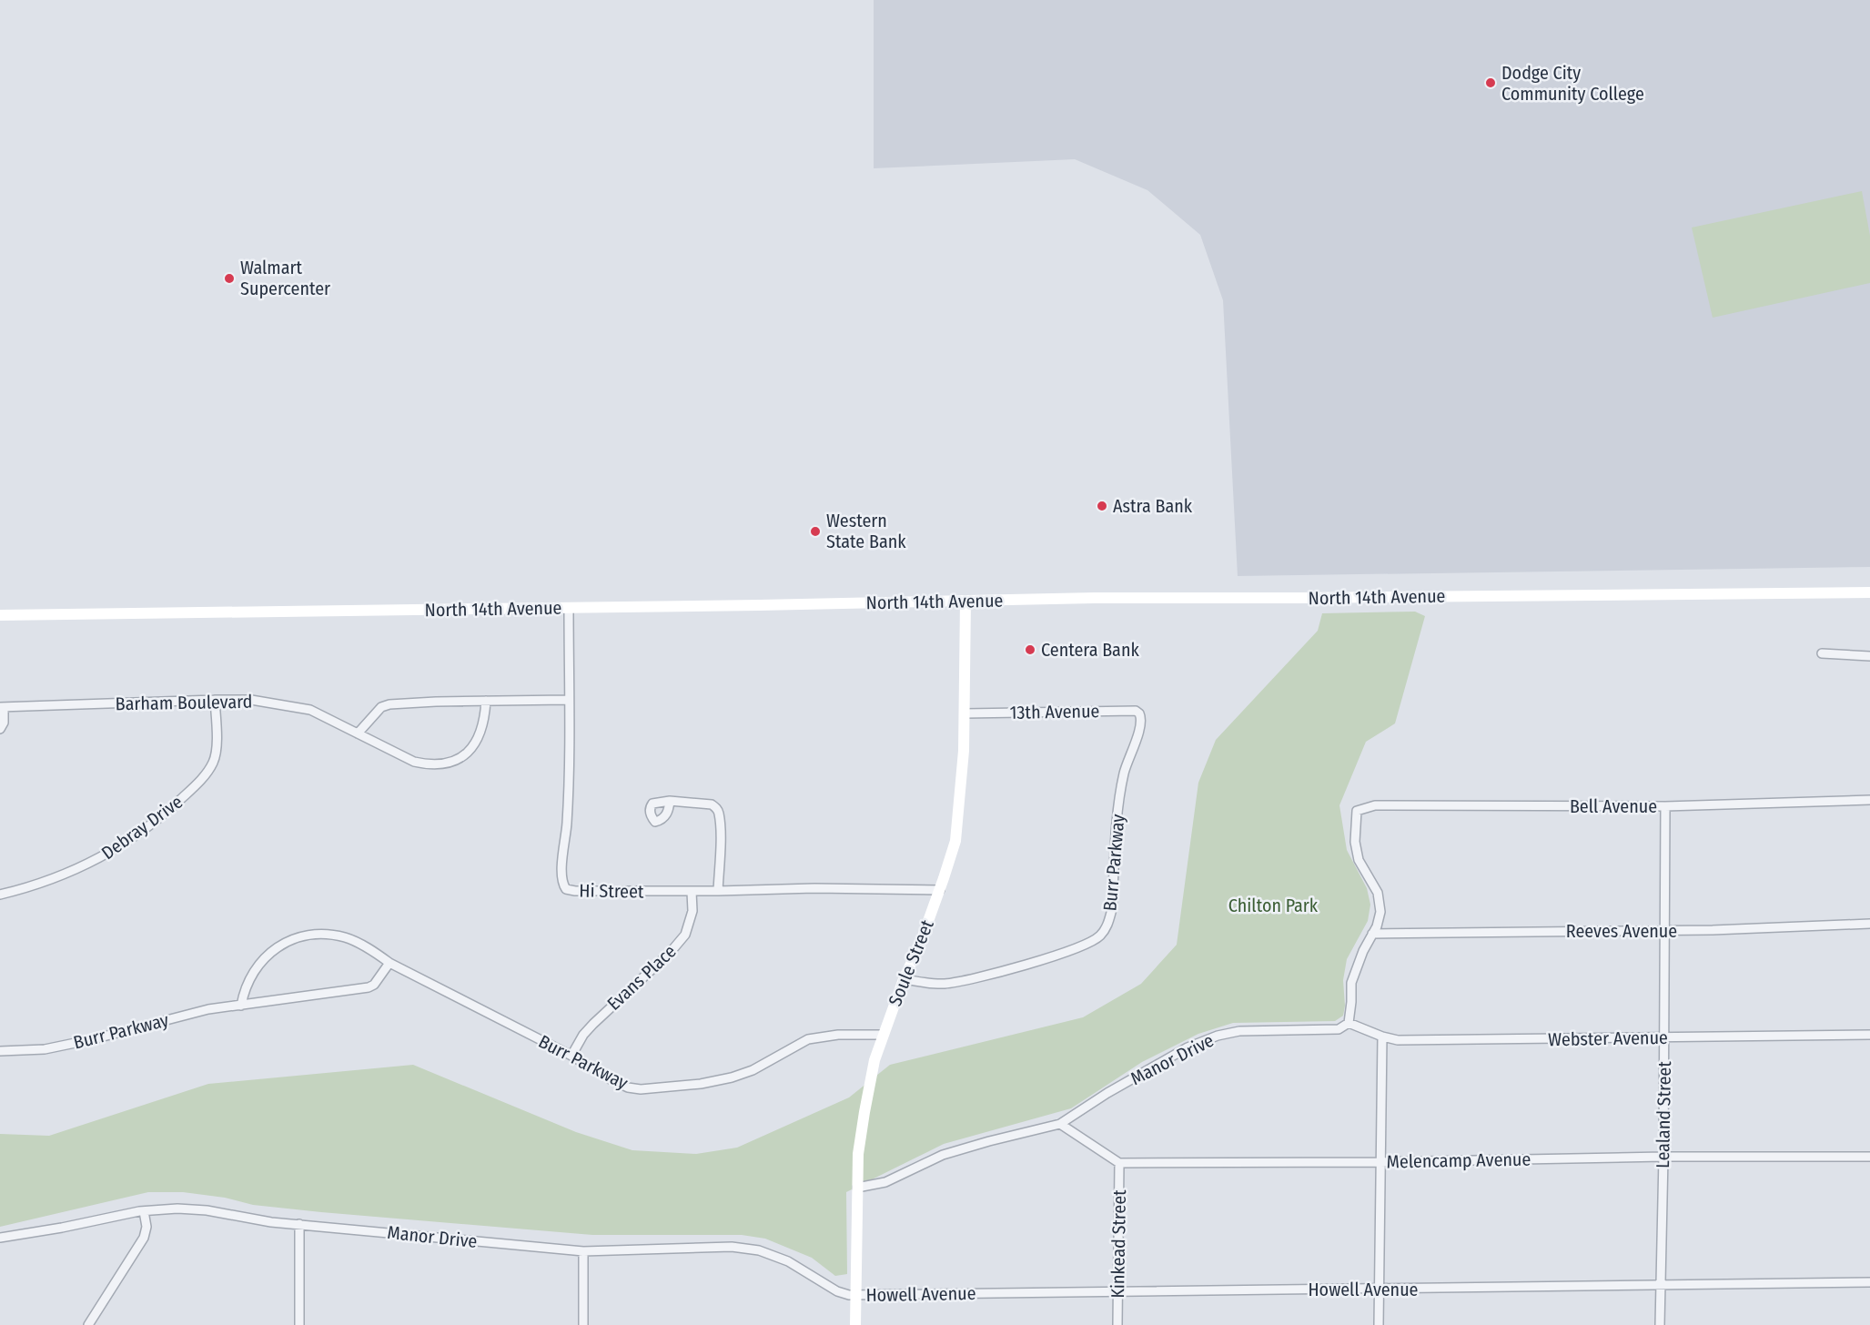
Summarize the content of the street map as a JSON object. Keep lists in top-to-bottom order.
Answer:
{
  "streets": {
    "main road": ["North 14th Avenue", "Soule Street"],
    "street": [
      "Barham Boulevard",
      "13th Avenue",
      "Bell Avenue",
      "Debray Drive",
      "Burr Parkway",
      "Hi Street",
      "Reeves Avenue",
      "Evans Place",
      "Webster Avenue",
      "Manor Drive",
      "Lealand Street",
      "Melencamp Avenue",
      "Kinkead Street",
      "Howell Avenue"
    ]
  },
  "crossings": [
    ["North 14th Avenue", "Hi Street"],
    ["North 14th Avenue", "Soule Street"],
    ["Barham Boulevard", "Debray Drive"],
    ["13th Avenue", "Burr Parkway"],
    ["13th Avenue", "Soule Street"],
    ["Bell Avenue", "Reeves Avenue"],
    ["Bell Avenue", "Lealand Street"],
    ["Burr Parkway", "Soule Street"],
    ["Burr Parkway", "Evans Place"],
    ["Hi Street", "Soule Street"],
    ["Hi Street", "Evans Place"],
    ["Reeves Avenue", "Lealand Street"],
    ["Soule Street", "Manor Drive"],
    ["Soule Street", "Howell Avenue"],
    ["Webster Avenue", "Manor Drive"],
    ["Webster Avenue", "Lealand Street"],
    ["Manor Drive", "Howell Avenue"],
    ["Lealand Street", "Melencamp Avenue"],
    ["Lealand Street", "Howell Avenue"],
    ["Melencamp Avenue", "Kinkead Street"],
    ["Kinkead Street", "Howell Avenue"]
  ],
  "parks": ["Chilton Park"],
  "places": [
    "Dodge City Community College",
    "Walmart Supercenter",
    "Astra Bank",
    "Western State Bank",
    "Centera Bank"
  ]
}
